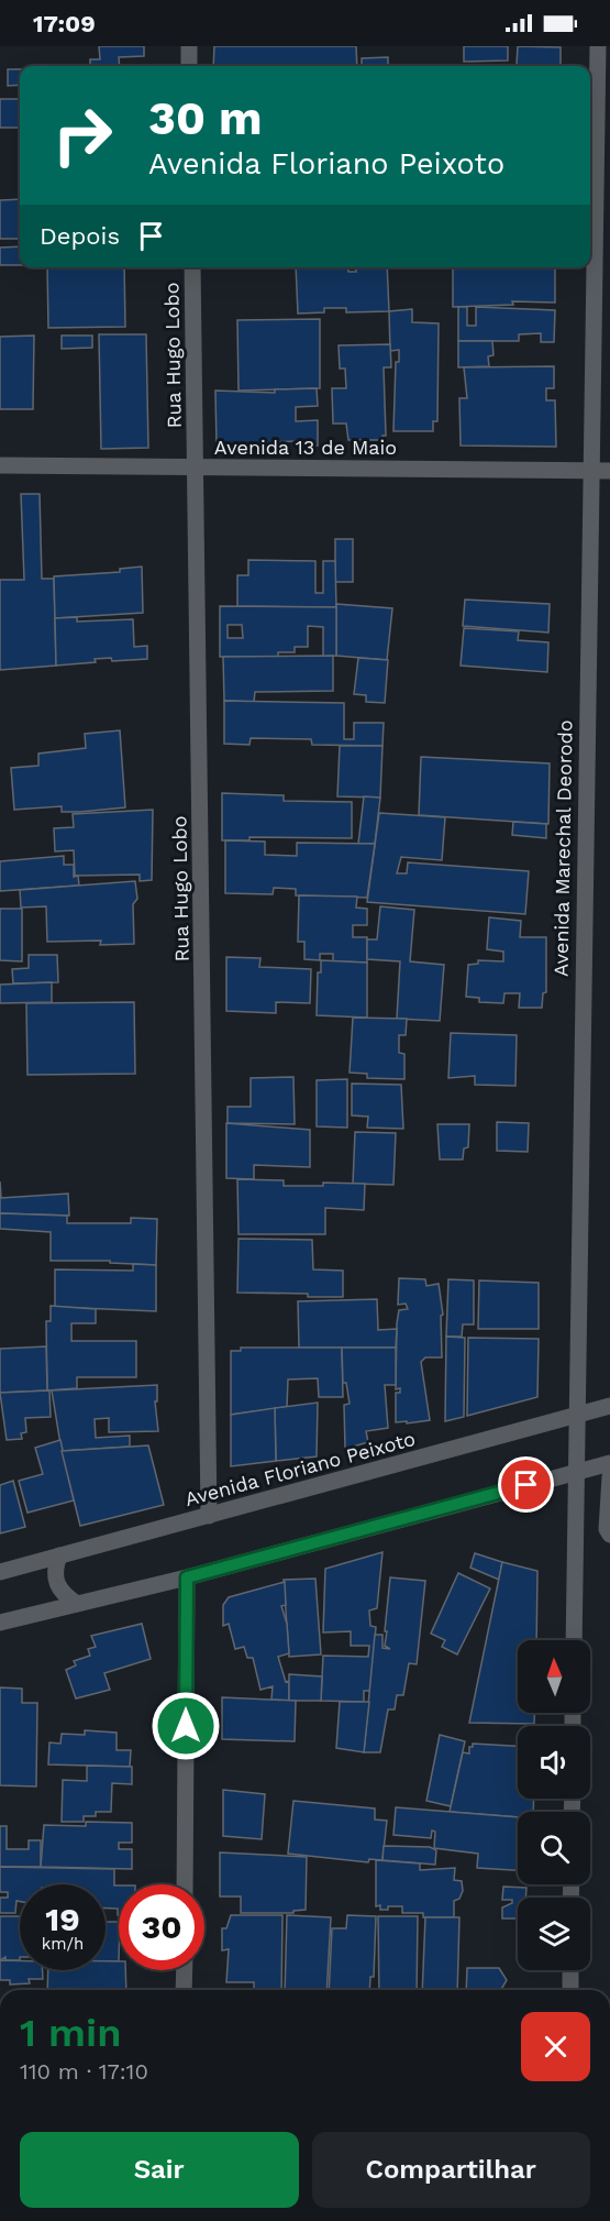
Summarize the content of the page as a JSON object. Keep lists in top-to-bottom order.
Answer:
{
  "streets": {
    "street": [
      "Rua Hugo Lobo",
      "Avenida 13 de Maio",
      "Avenida Marechal Deorodo",
      "Avenida Floriano Peixoto"
    ]
  },
  "crossings": [
    ["Rua Hugo Lobo", "Avenida 13 de Maio"],
    ["Rua Hugo Lobo", "Avenida Floriano Peixoto"],
    ["Avenida 13 de Maio", "Avenida Marechal Deorodo"],
    ["Avenida Marechal Deorodo", "Avenida Floriano Peixoto"]
  ],
  "north": "top",
  "page": {
    "status": "17:09",
    "turn": ["30 m", "Avenida Floriano Peixoto"],
    "then": "Depois",
    "speed": "19 km/h",
    "limit": "30",
    "heading": ["1 min", "110 m · 17:10"],
    "buttons": ["Sair", "Compartilhar"]
  }
}
